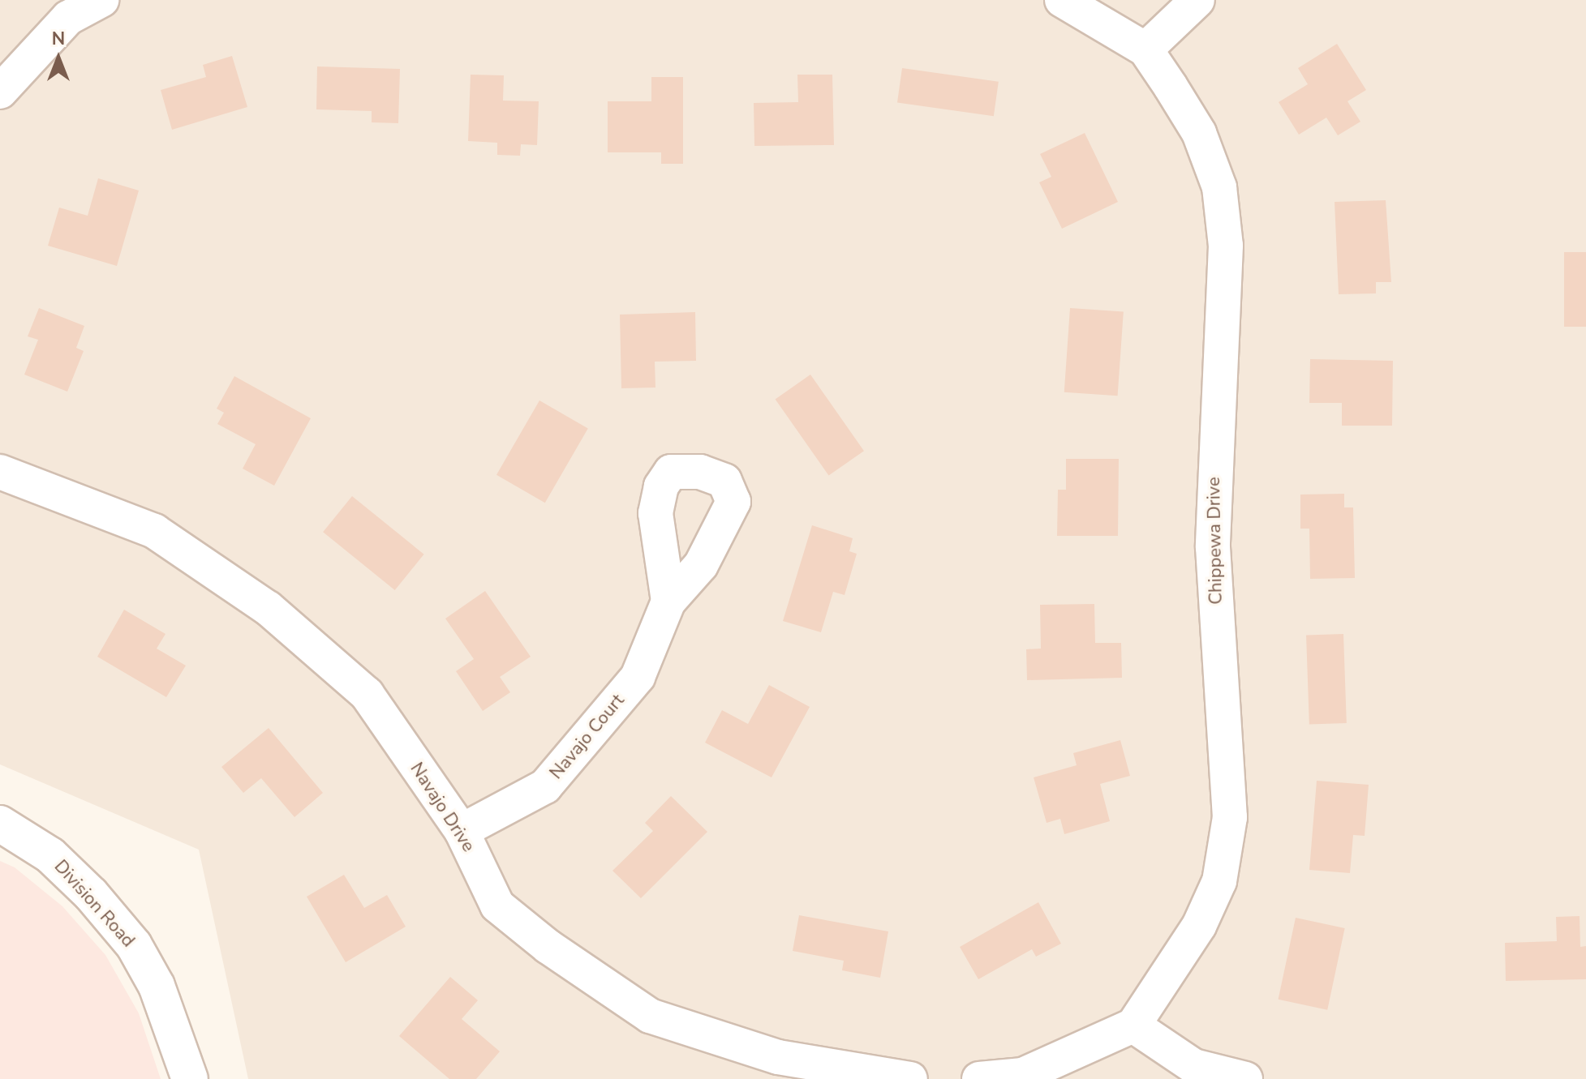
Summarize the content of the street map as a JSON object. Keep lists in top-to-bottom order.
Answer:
{
  "streets": {
    "street": [
      "Chippewa Drive",
      "Navajo Court",
      "Navajo Drive",
      "Division Road"
    ]
  },
  "crossings": [
    ["Navajo Court", "Navajo Drive"]
  ],
  "north": "top"
}
